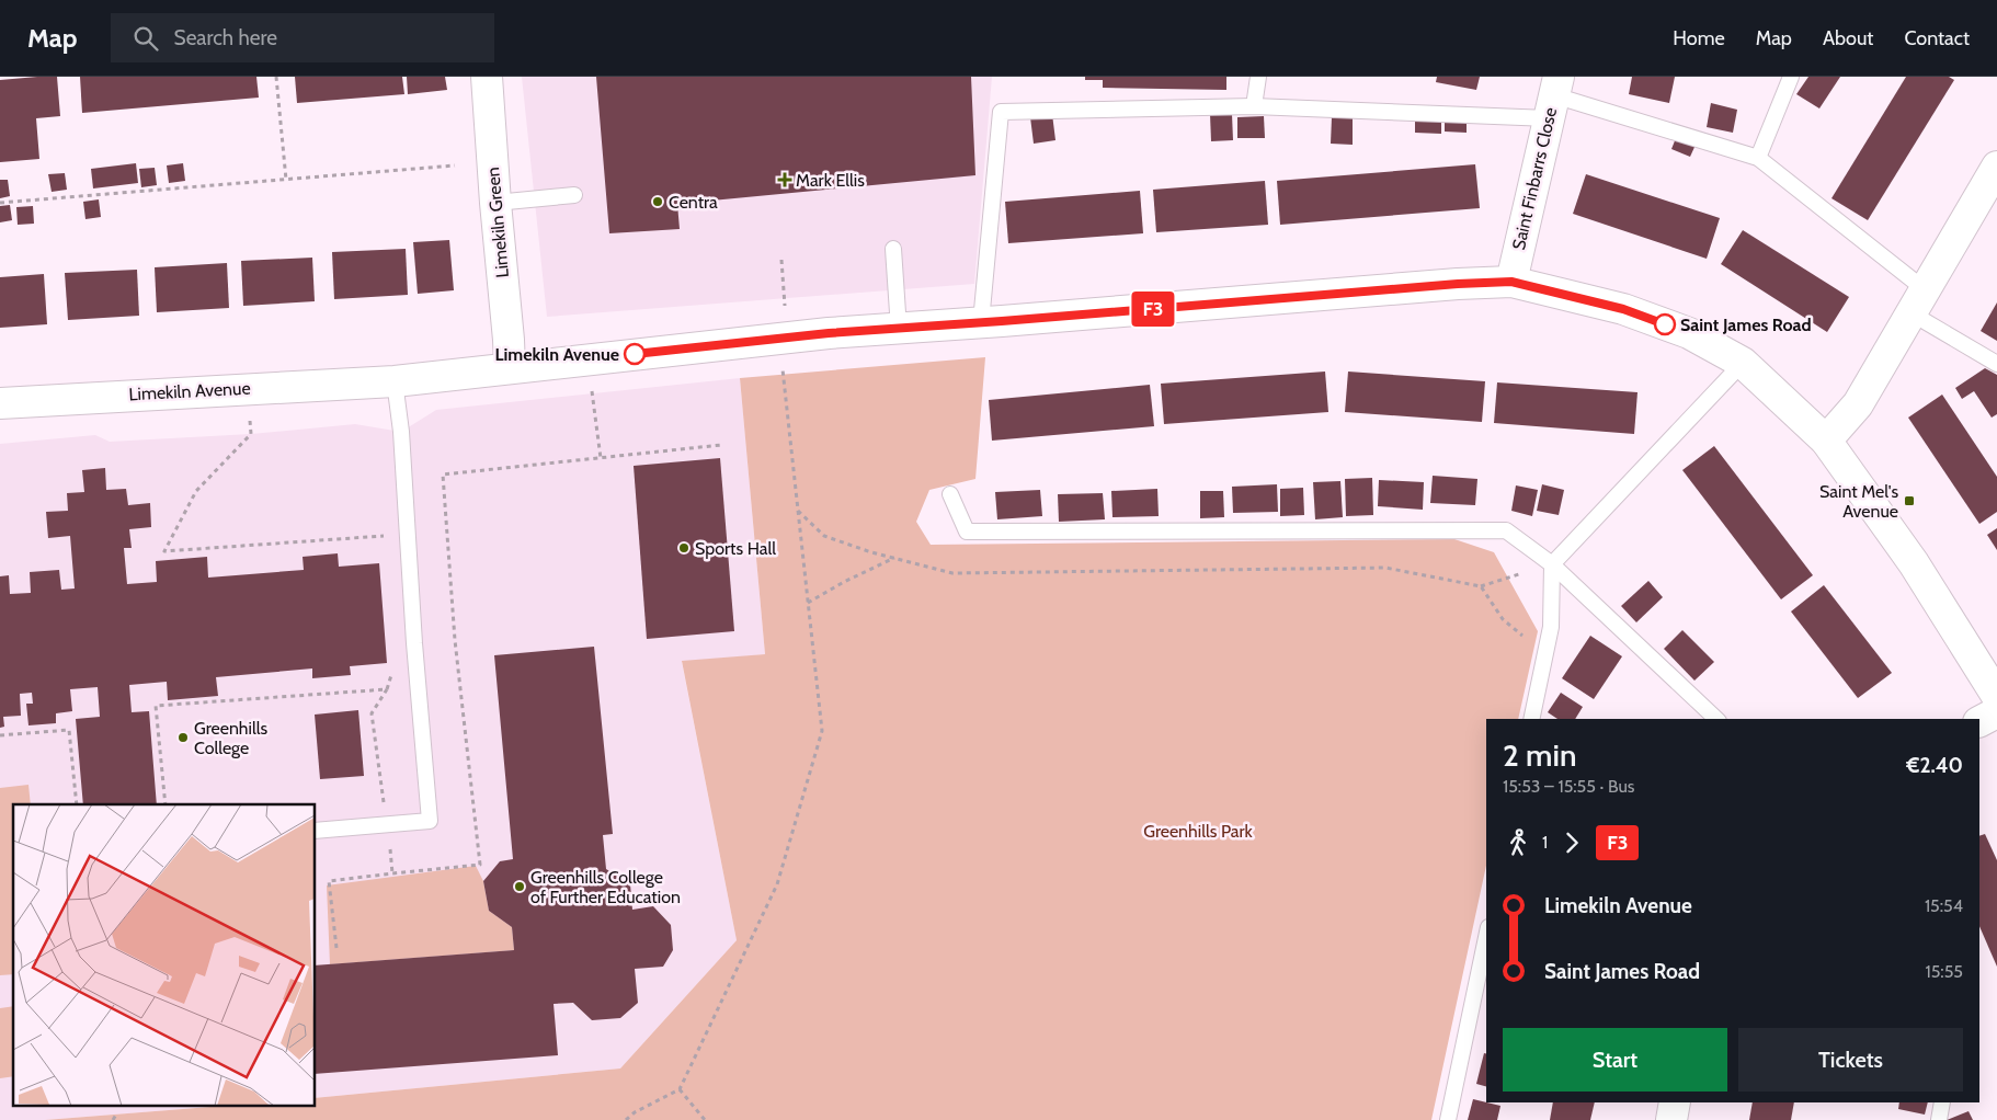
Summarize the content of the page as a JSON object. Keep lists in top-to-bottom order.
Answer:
{
  "streets": {
    "street": ["Saint Finbarrs Close", "Limekiln Green", "Limekiln Avenue"]
  },
  "crossings": [
    ["Limekiln Green", "Limekiln Avenue"]
  ],
  "parks": ["Greenhills Park"],
  "places": {
    "health": ["Mark Ellis"],
    "other": [
      "Centra",
      "Saint James Road",
      "Limekiln Avenue",
      "Sports Hall",
      "Greenhills College",
      "Greenhills College of Further Education"
    ],
    "transit": ["Saint Mel's Avenue"]
  },
  "lines": ["bus line F3"],
  "page": {
    "header": "Map",
    "search": "Search here",
    "nav": [
      "Home",
      "Map",
      "About",
      "Contact"
    ],
    "on_map": "F3",
    "heading": ["2 min", "15:53 – 15:55 · Bus", "€2.40"],
    "legs": ["1", "F3"],
    "list": [
      {
        "name": "Limekiln Avenue",
        "value": "15:54"
      },
      {
        "name": "Saint James Road",
        "value": "15:55"
      }
    ],
    "buttons": ["Start", "Tickets"]
  }
}
